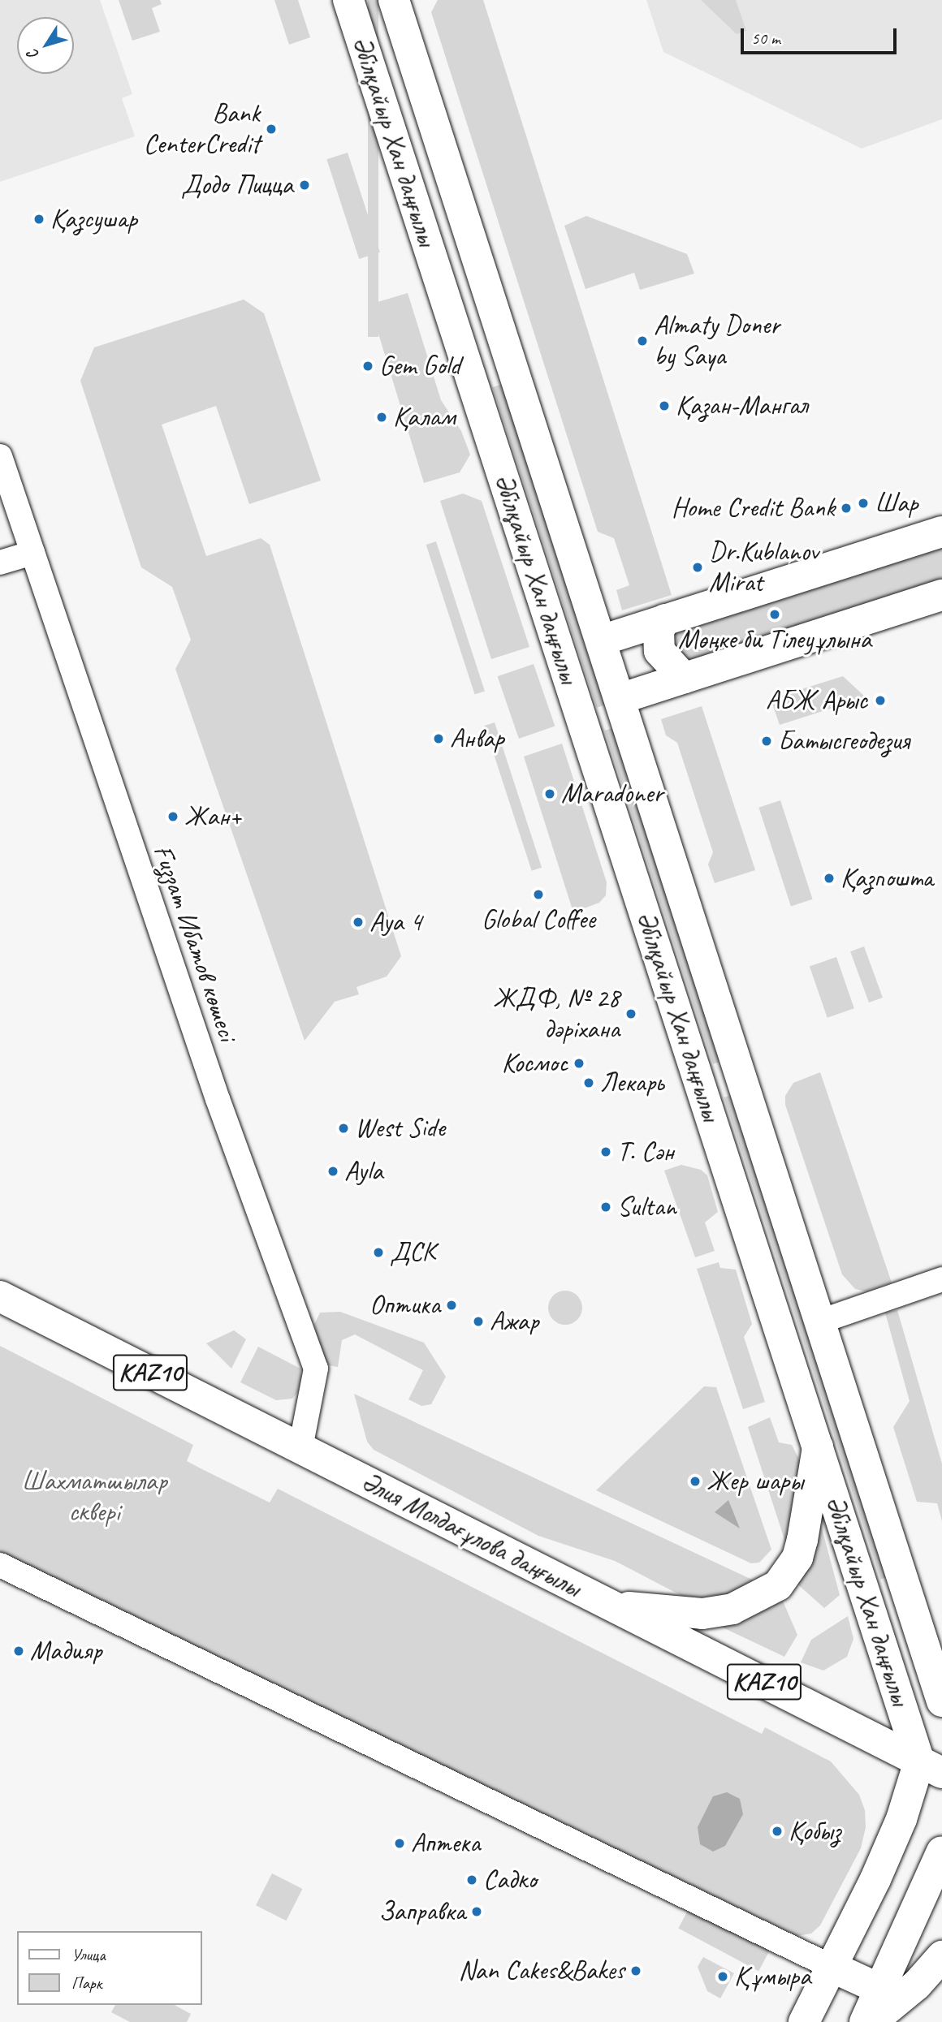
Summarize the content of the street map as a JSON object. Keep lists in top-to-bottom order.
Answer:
{
  "streets": {
    "main road": ["Әбілқайыр Хан даңғылы", "KAZ10", "Әлия Молдағұлова даңғылы"],
    "street": ["Ғиззат Ибатов көшесі"]
  },
  "crossings": [
    ["Әбілқайыр Хан даңғылы", "Әлия Молдағұлова даңғылы"],
    ["Ғиззат Ибатов көшесі", "Әлия Молдағұлова даңғылы"]
  ],
  "parks": ["Шахматшылар сквері"],
  "places": [
    "Bank CenterCredit",
    "Додо Пицца",
    "Қазсушар",
    "Almaty Doner by Saya",
    "Gem Gold",
    "Қазан-Мангал",
    "Қалам",
    "Шар",
    "Home Credit Bank",
    "Dr.Kublanov Mirat",
    "Мөңке би Тілеуұлына",
    "АБЖ Арыс",
    "Анвар",
    "Батысгеодезия",
    "Maradoner",
    "Жан+",
    "Қазпошта",
    "Global Coffee",
    "Aya 4",
    "ЖДФ, № 28 дәріхана",
    "Космос",
    "Лекарь",
    "West Side",
    "Т. Сән",
    "Ayla",
    "Sultan",
    "ДСК",
    "Оптика",
    "Ажар",
    "Жер шары",
    "Мадияр",
    "Қобыз",
    "Аптека",
    "Садко",
    "Заправка",
    "Nan Cakes&Bakes",
    "Құмыра"
  ],
  "legend": ["Улица", "Парк"],
  "scale_bar": "50 m",
  "north": "bottom left"
}
